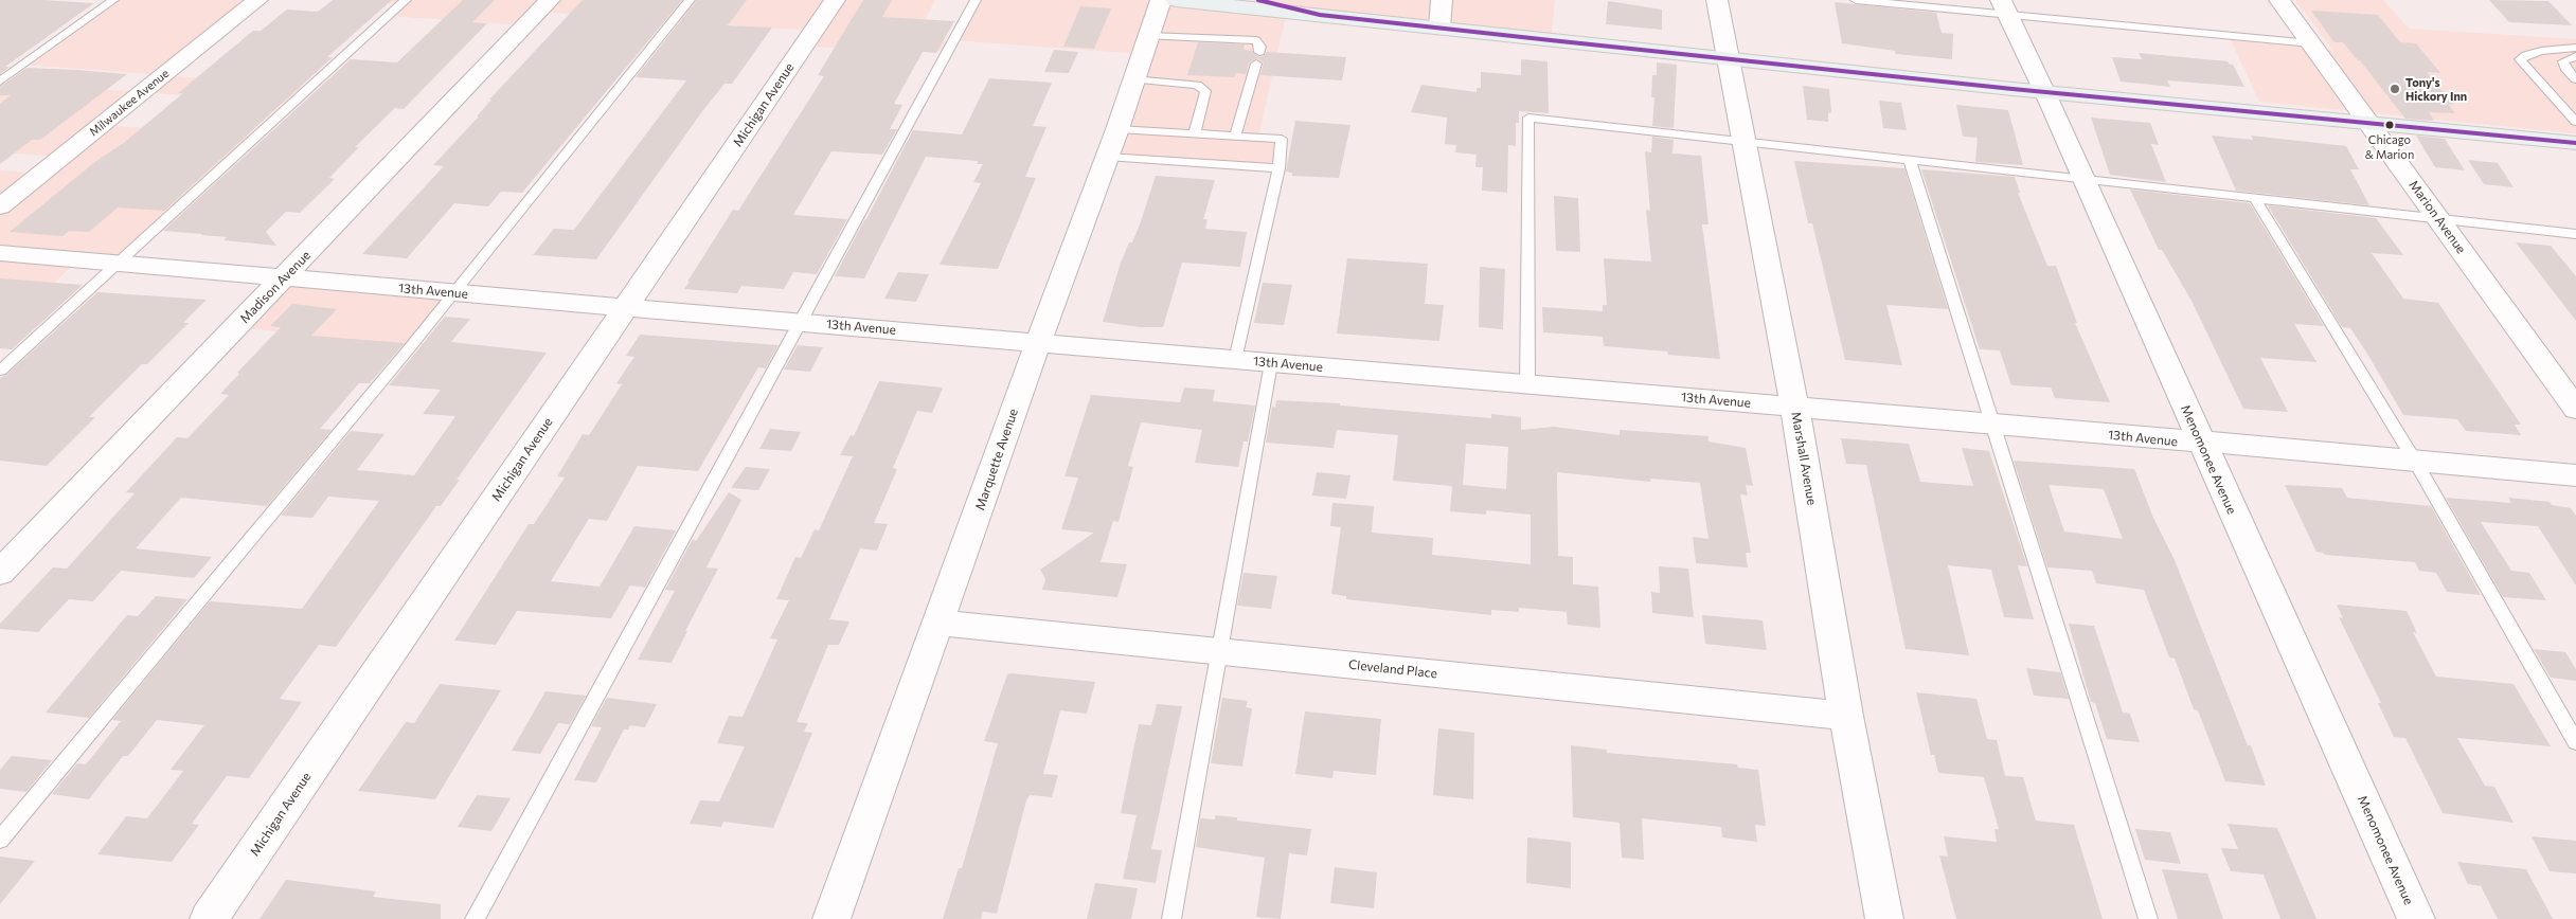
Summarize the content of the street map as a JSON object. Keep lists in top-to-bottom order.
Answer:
{
  "streets": {
    "street": [
      "Milwaukee Avenue",
      "Michigan Avenue",
      "Marion Avenue",
      "Madison Avenue",
      "13th Avenue",
      "Marshall Avenue",
      "Marquette Avenue",
      "Menomonee Avenue",
      "Cleveland Place"
    ]
  },
  "crossings": [
    ["Michigan Avenue", "13th Avenue"],
    ["Madison Avenue", "13th Avenue"],
    ["13th Avenue", "Marshall Avenue"],
    ["13th Avenue", "Marquette Avenue"],
    ["13th Avenue", "Menomonee Avenue"],
    ["Marshall Avenue", "Cleveland Place"],
    ["Marquette Avenue", "Cleveland Place"]
  ],
  "places": ["Tony's Hickory Inn", "Chicago & Marion"]
}
